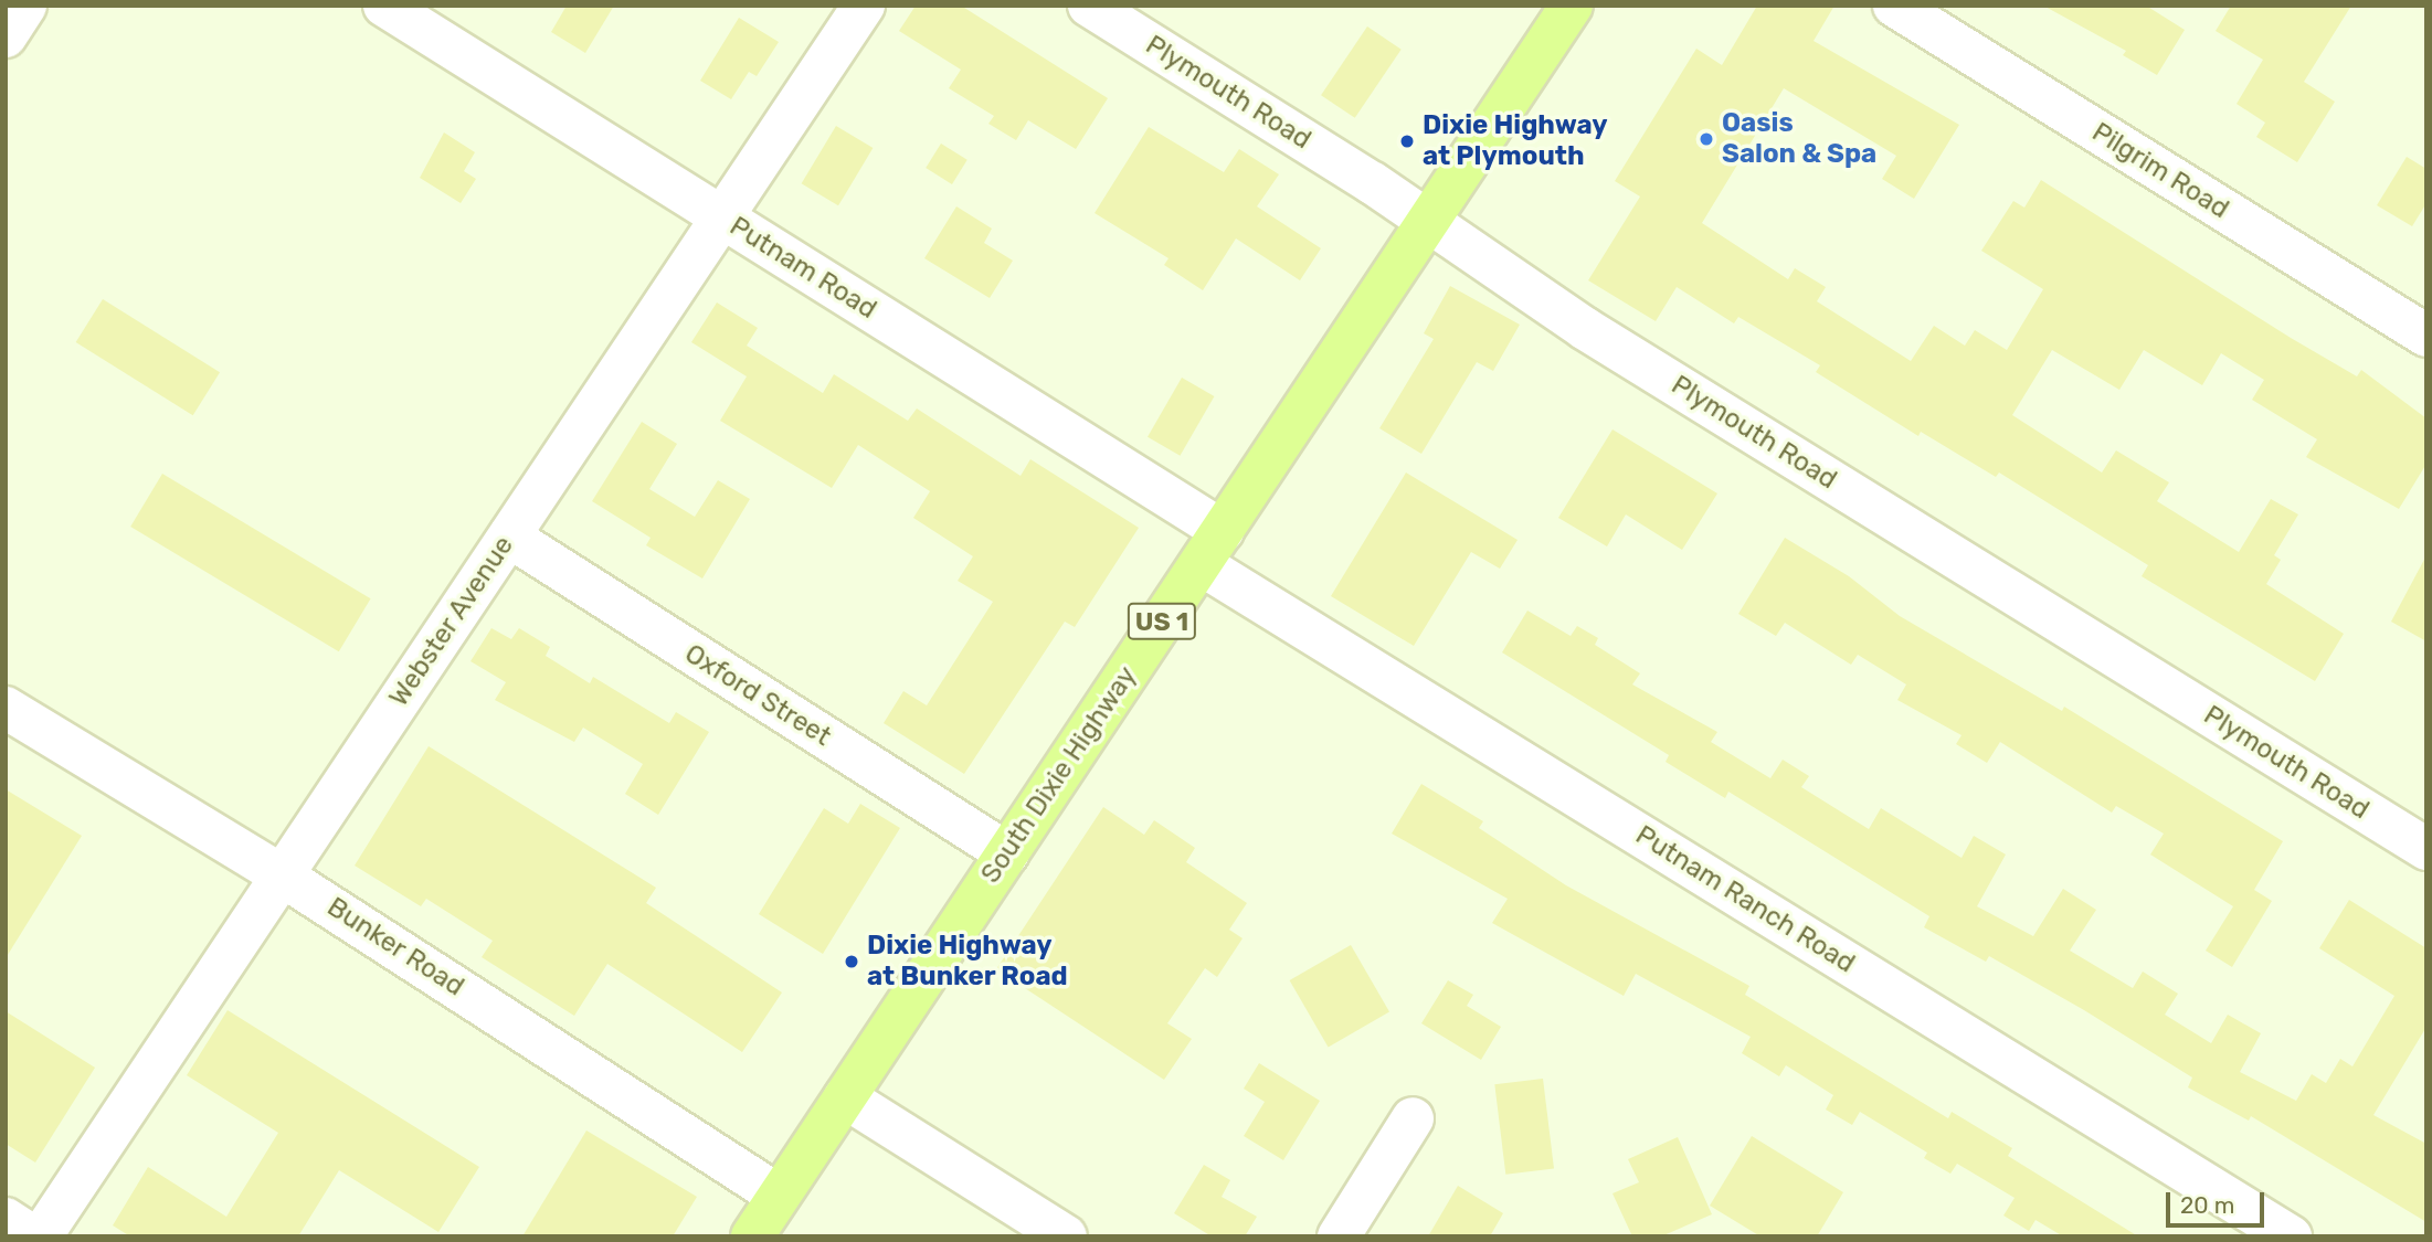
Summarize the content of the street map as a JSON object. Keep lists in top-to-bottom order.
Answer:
{
  "streets": {
    "main road": ["US 1", "South Dixie Highway"],
    "street": [
      "Plymouth Road",
      "Pilgrim Road",
      "Putnam Road",
      "Webster Avenue",
      "Oxford Street",
      "Putnam Ranch Road",
      "Bunker Road"
    ]
  },
  "crossings": [
    ["Plymouth Road", "South Dixie Highway"],
    ["Putnam Road", "Webster Avenue"],
    ["Putnam Road", "South Dixie Highway"],
    ["Putnam Road", "Putnam Ranch Road"],
    ["Webster Avenue", "Oxford Street"],
    ["Webster Avenue", "Bunker Road"],
    ["Oxford Street", "South Dixie Highway"],
    ["South Dixie Highway", "Putnam Ranch Road"],
    ["South Dixie Highway", "Bunker Road"]
  ],
  "places": ["Oasis Salon & Spa", "Dixie Highway at Plymouth", "Dixie Highway at Bunker Road"],
  "scale_bar": "20 m"
}
